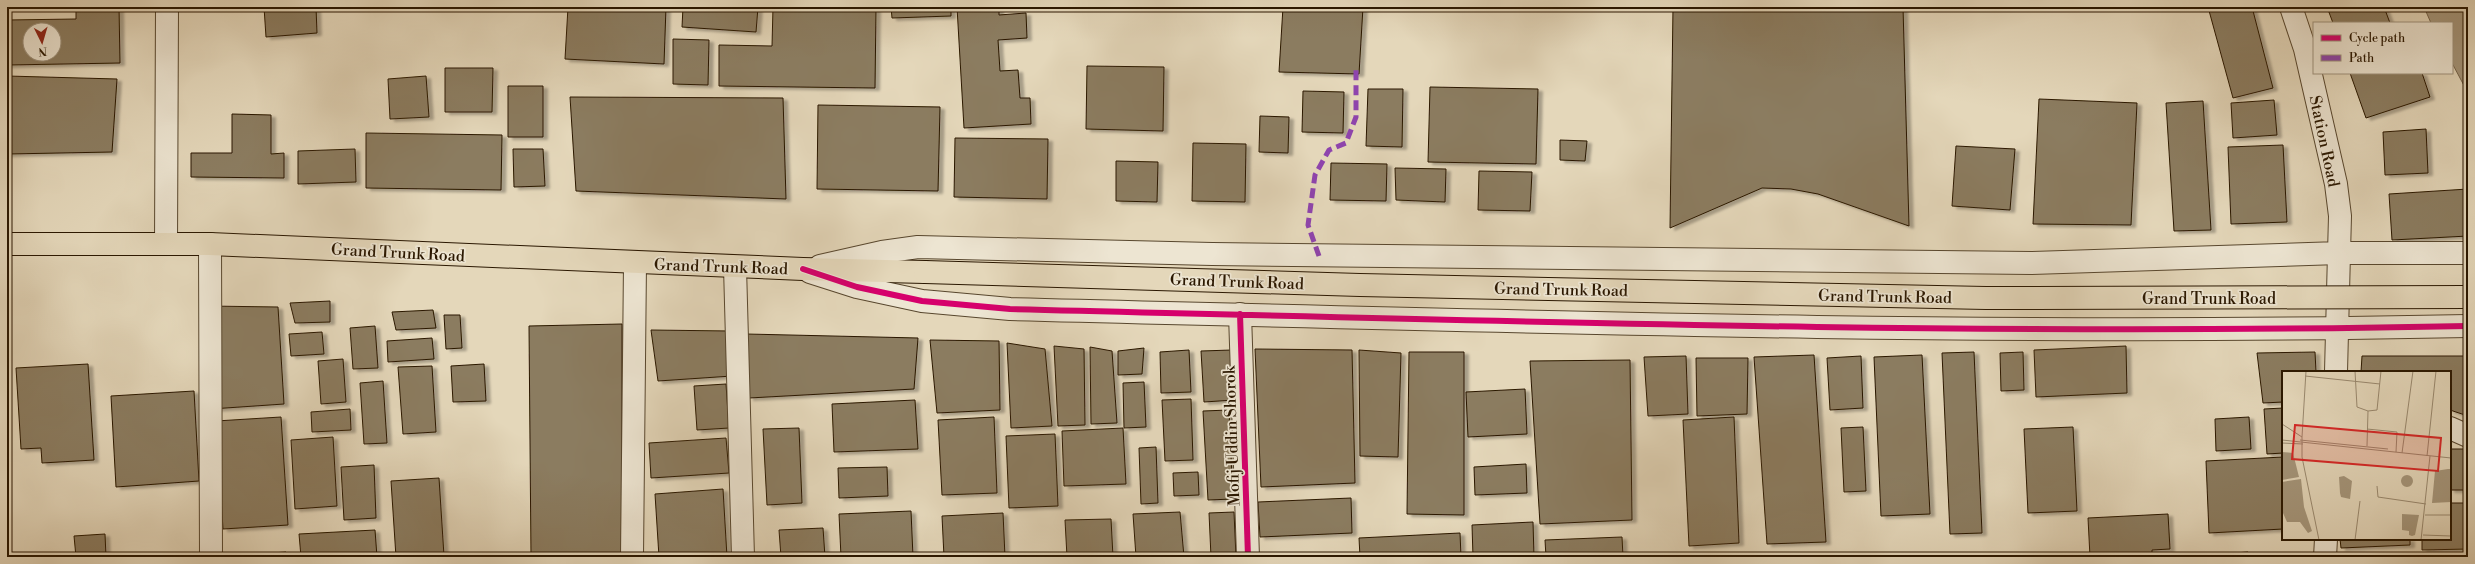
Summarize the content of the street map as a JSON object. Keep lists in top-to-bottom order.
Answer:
{
  "streets": {
    "highway": ["Grand Trunk Road"],
    "street": ["Station Road", "Mofij Uddin Shorok"]
  },
  "legend": ["Cycle path", "Path"],
  "north": "bottom"
}
